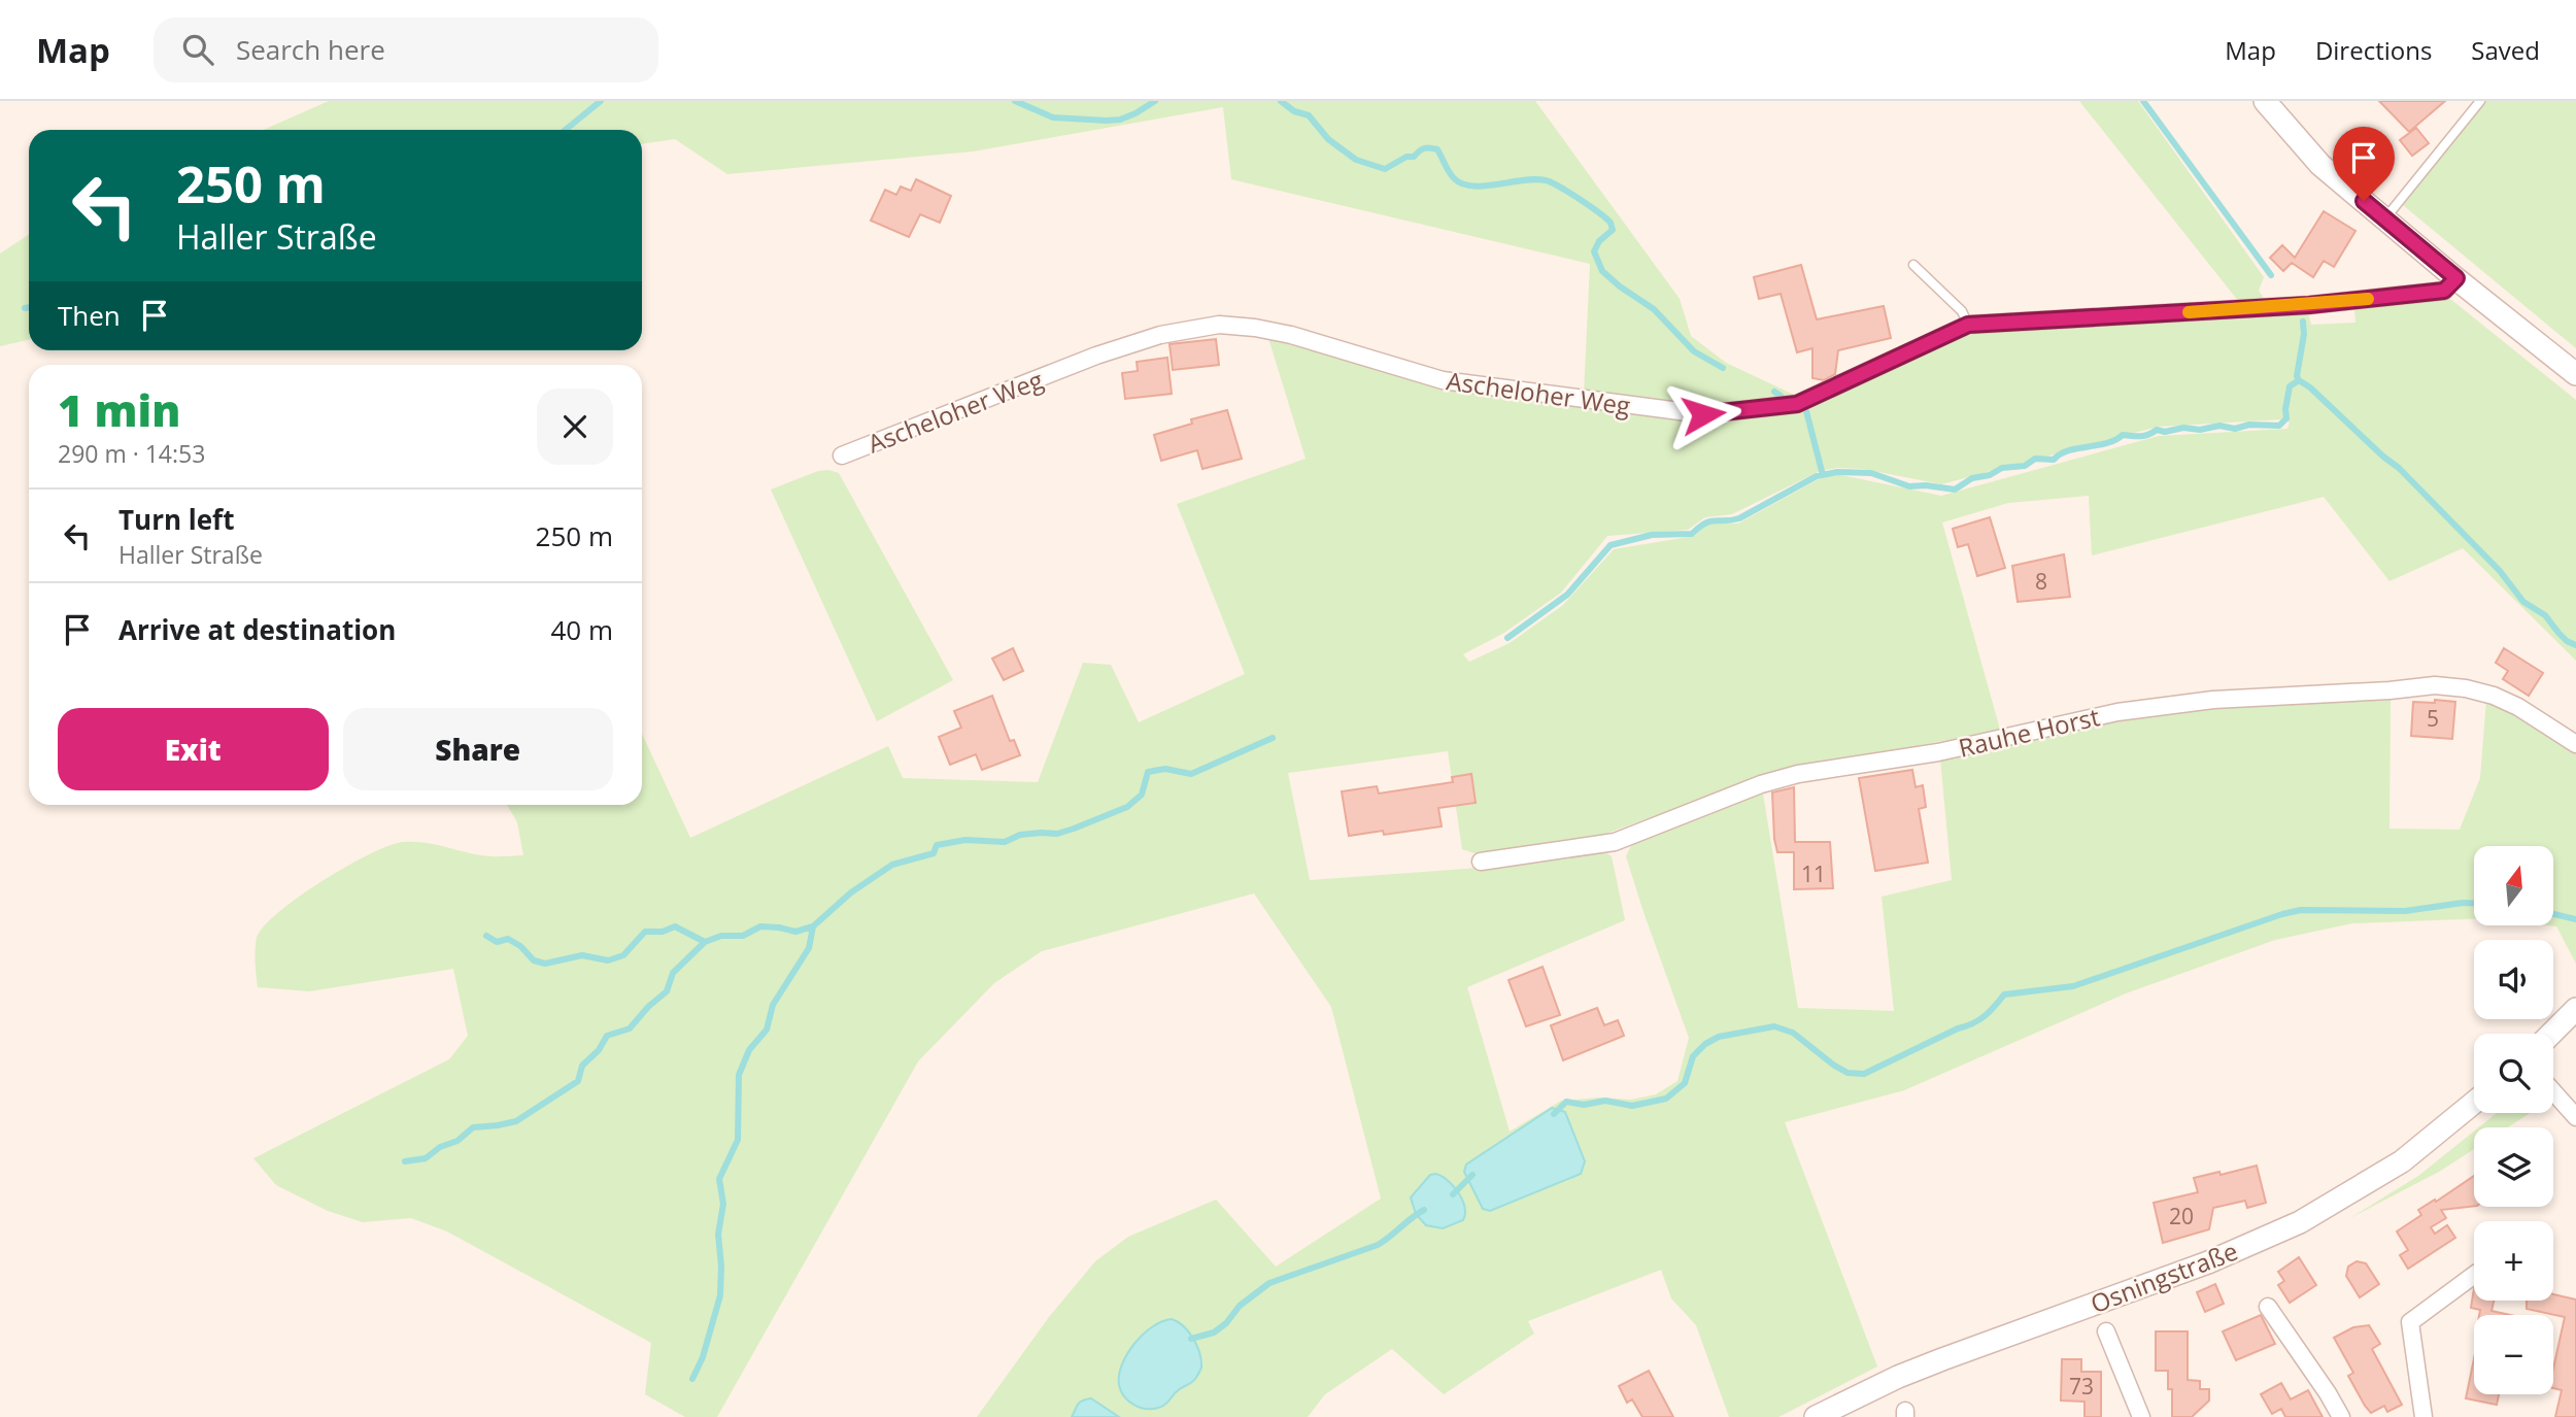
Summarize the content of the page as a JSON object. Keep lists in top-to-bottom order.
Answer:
{
  "streets": {
    "street": ["Ascheloher Weg", "Rauhe Horst", "Osningstraße"]
  },
  "house_numbers": [
    "8",
    "5",
    "11",
    "20",
    "73"
  ],
  "north": "top",
  "page": {
    "header": "Map",
    "search": "Search here",
    "nav": ["Map", "Directions", "Saved"],
    "turn": ["250 m", "Haller Straße"],
    "then": "Then",
    "heading": ["1 min", "290 m · 14:53"],
    "list": [
      {
        "name": "Turn left",
        "note": "Haller Straße",
        "value": "250 m"
      },
      {
        "name": "Arrive at destination",
        "value": "40 m"
      }
    ],
    "buttons": ["Exit", "Share"],
    "map_buttons": ["+", "−"]
  }
}
